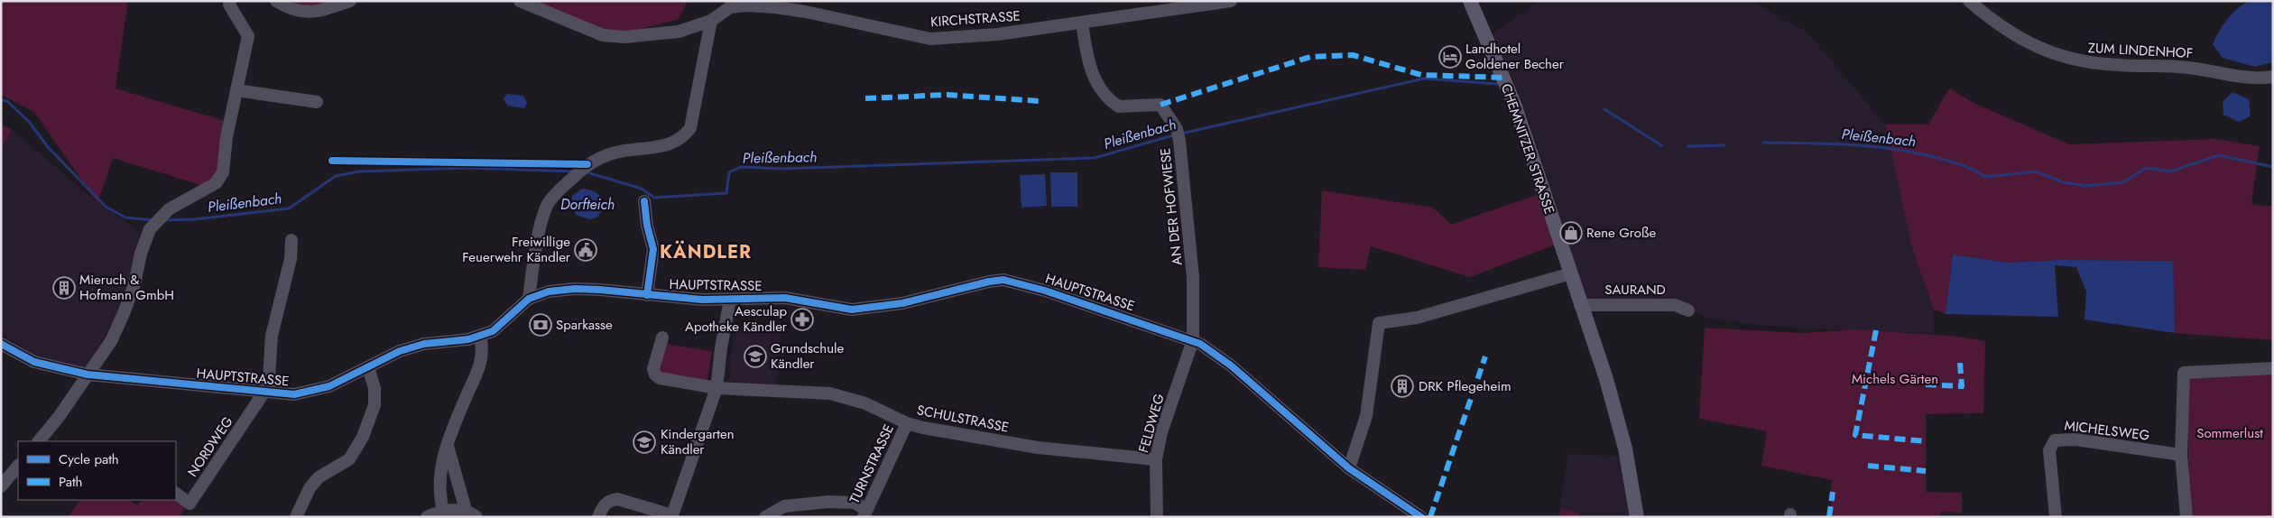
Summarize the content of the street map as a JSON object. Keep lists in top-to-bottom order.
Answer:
{
  "streets": {
    "main road": ["CHEMNITZER STRASSE"],
    "street": [
      "KIRCHSTRASSE",
      "ZUM LINDENHOF",
      "AN DER HOFWIESE",
      "HAUPTSTRASSE",
      "SAURAND",
      "SCHULSTRASSE",
      "FELDWEG",
      "MICHELSWEG",
      "NORDWEG",
      "TURNSTRASSE"
    ]
  },
  "crossings": [
    ["KIRCHSTRASSE", "AN DER HOFWIESE"],
    ["CHEMNITZER STRASSE", "SAURAND"],
    ["AN DER HOFWIESE", "HAUPTSTRASSE"],
    ["AN DER HOFWIESE", "FELDWEG"],
    ["HAUPTSTRASSE", "FELDWEG"],
    ["HAUPTSTRASSE", "NORDWEG"],
    ["SCHULSTRASSE", "FELDWEG"],
    ["SCHULSTRASSE", "TURNSTRASSE"]
  ],
  "districts": ["KÄNDLER"],
  "water": ["Pleißenbach", "Dorfteich"],
  "parks": ["Michels Gärten", "Sommerlust"],
  "places": {
    "hotel": ["Landhotel Goldener Becher"],
    "shop": ["Rene Große"],
    "public building": ["Freiwillige Feuerwehr Kändler"],
    "building": ["Mieruch & Hofmann GmbH", "DRK Pflegeheim"],
    "pharmacy": ["Aesculap Apotheke Kändler"],
    "bank": ["Sparkasse"],
    "school or university": ["Grundschule Kändler", "Kindergarten Kändler"]
  },
  "legend": ["Cycle path", "Path"]
}
